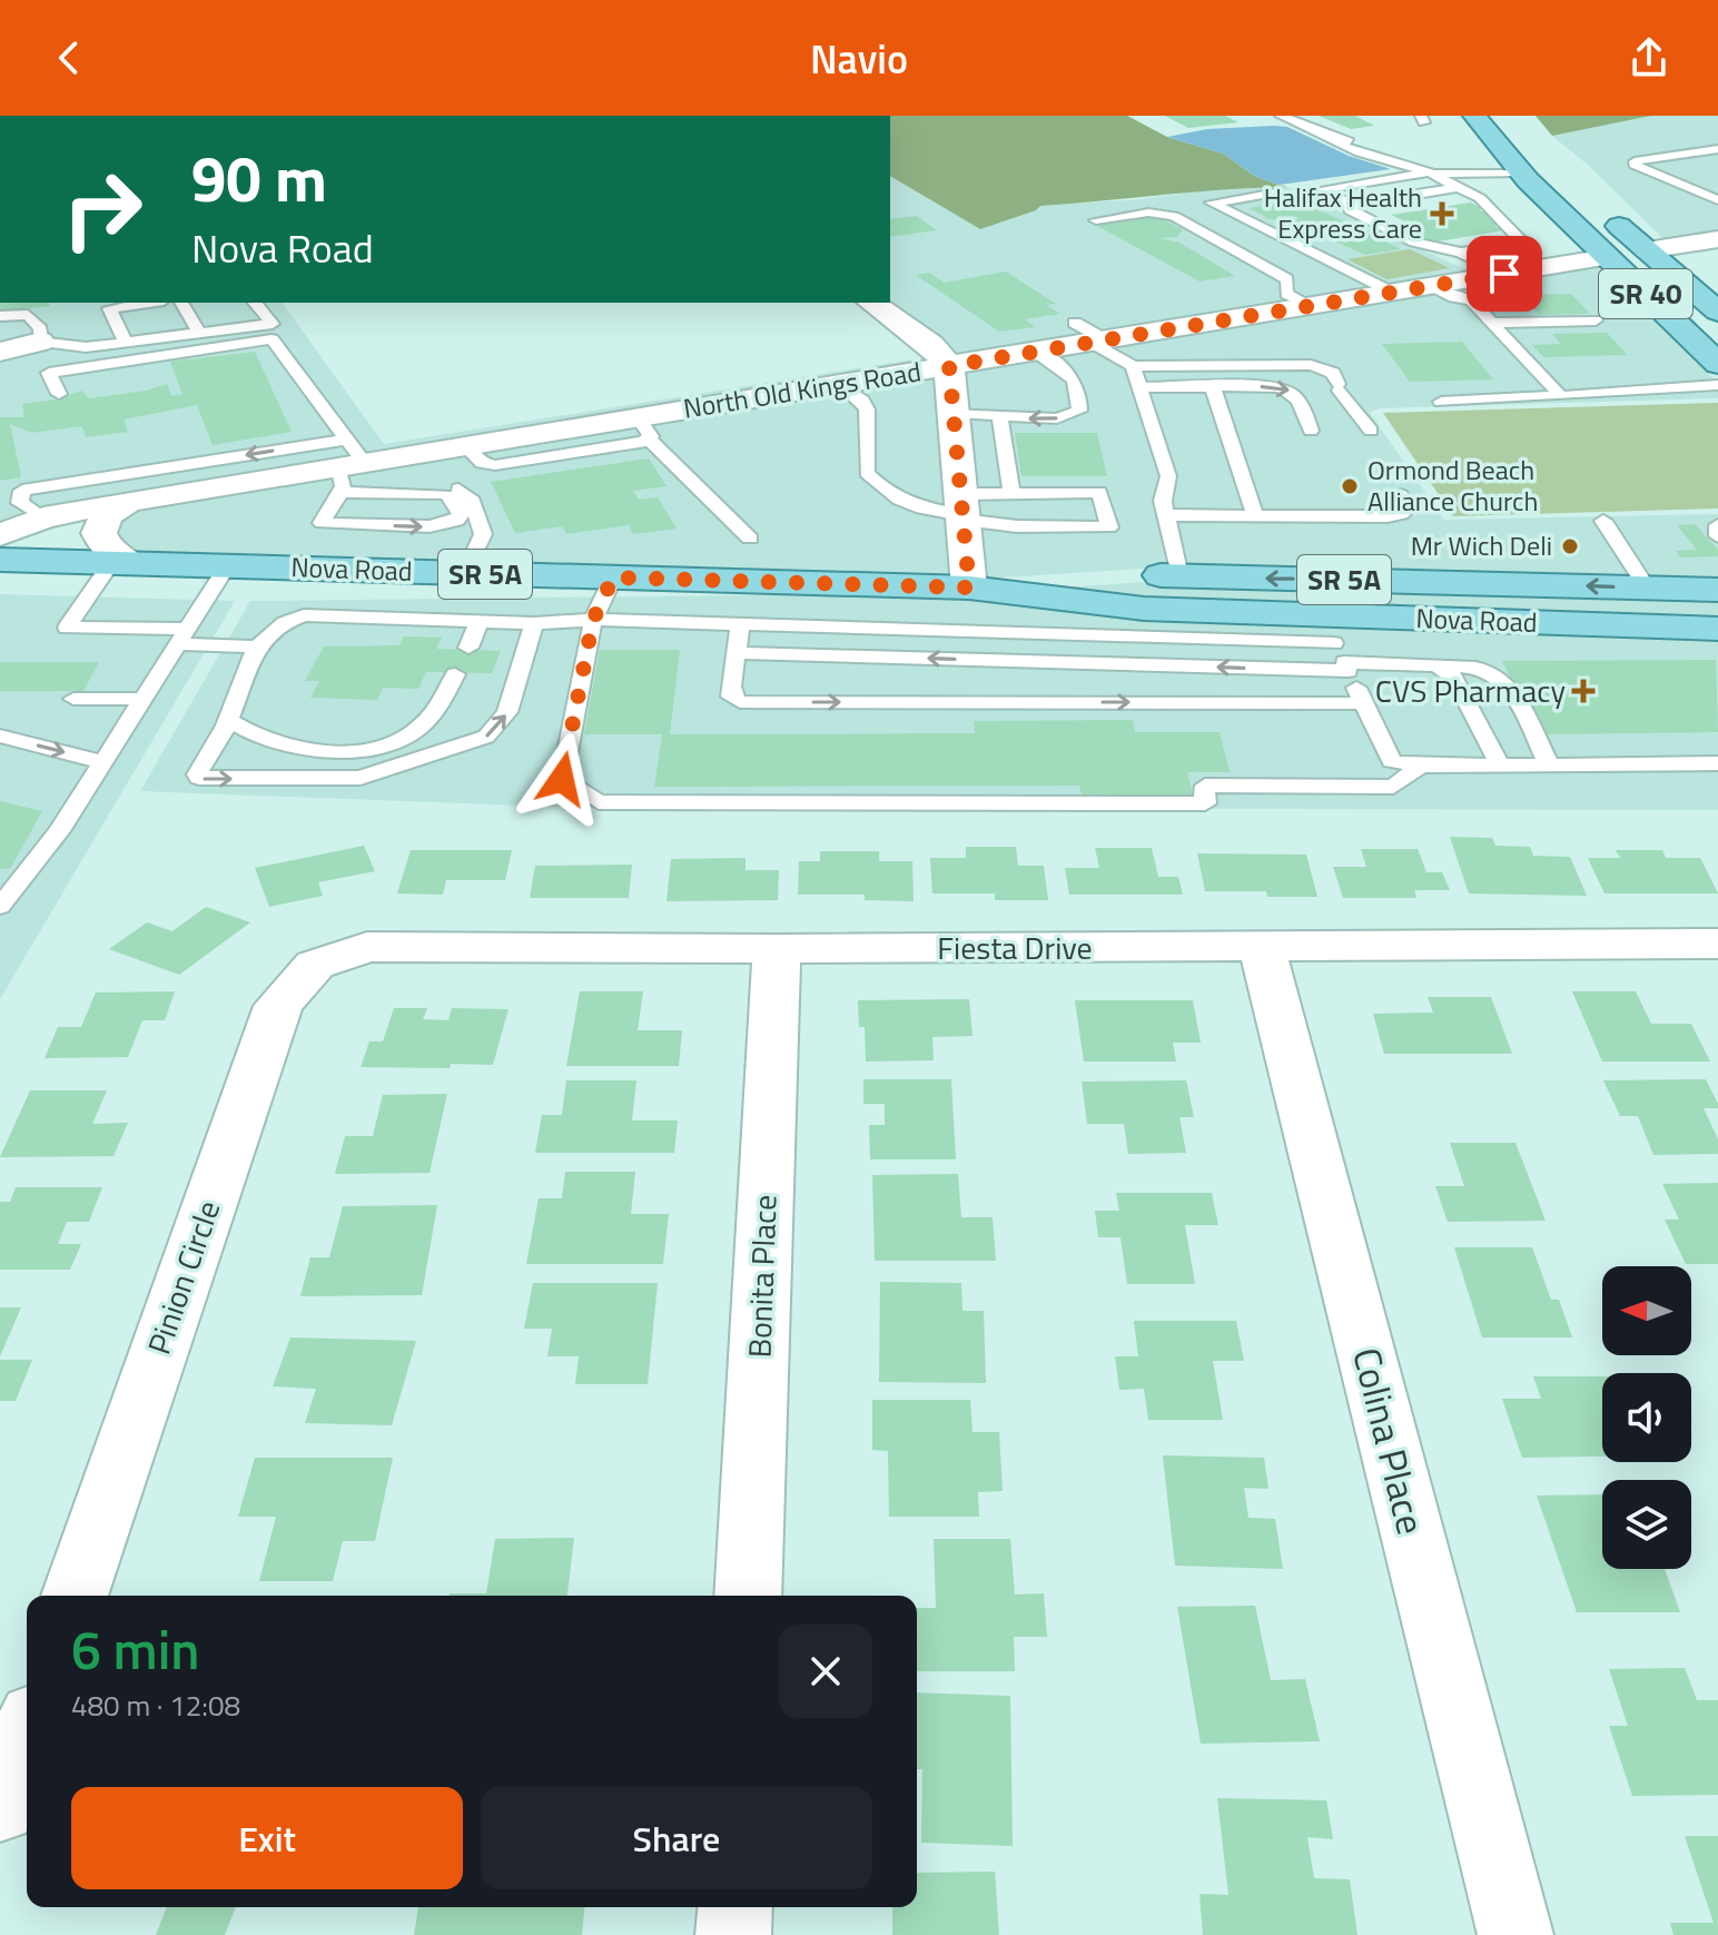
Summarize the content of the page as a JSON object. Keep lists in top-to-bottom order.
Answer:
{
  "streets": {
    "main road": ["SR 40", "Nova Road", "SR 5A"],
    "street": [
      "North Old Kings Road",
      "Fiesta Drive",
      "Bonita Place",
      "Pinion Circle",
      "Colina Place"
    ]
  },
  "crossings": [
    ["SR 40", "North Old Kings Road"],
    ["Fiesta Drive", "Bonita Place"],
    ["Fiesta Drive", "Pinion Circle"],
    ["Fiesta Drive", "Colina Place"]
  ],
  "places": {
    "health": ["Halifax Health Express Care", "CVS Pharmacy"],
    "other": ["Ormond Beach Alliance Church", "Mr Wich Deli"]
  },
  "north": "left",
  "page": {
    "header": "Navio",
    "turn": ["90 m", "Nova Road"],
    "heading": ["6 min", "480 m · 12:08"],
    "buttons": ["Exit", "Share"]
  }
}
